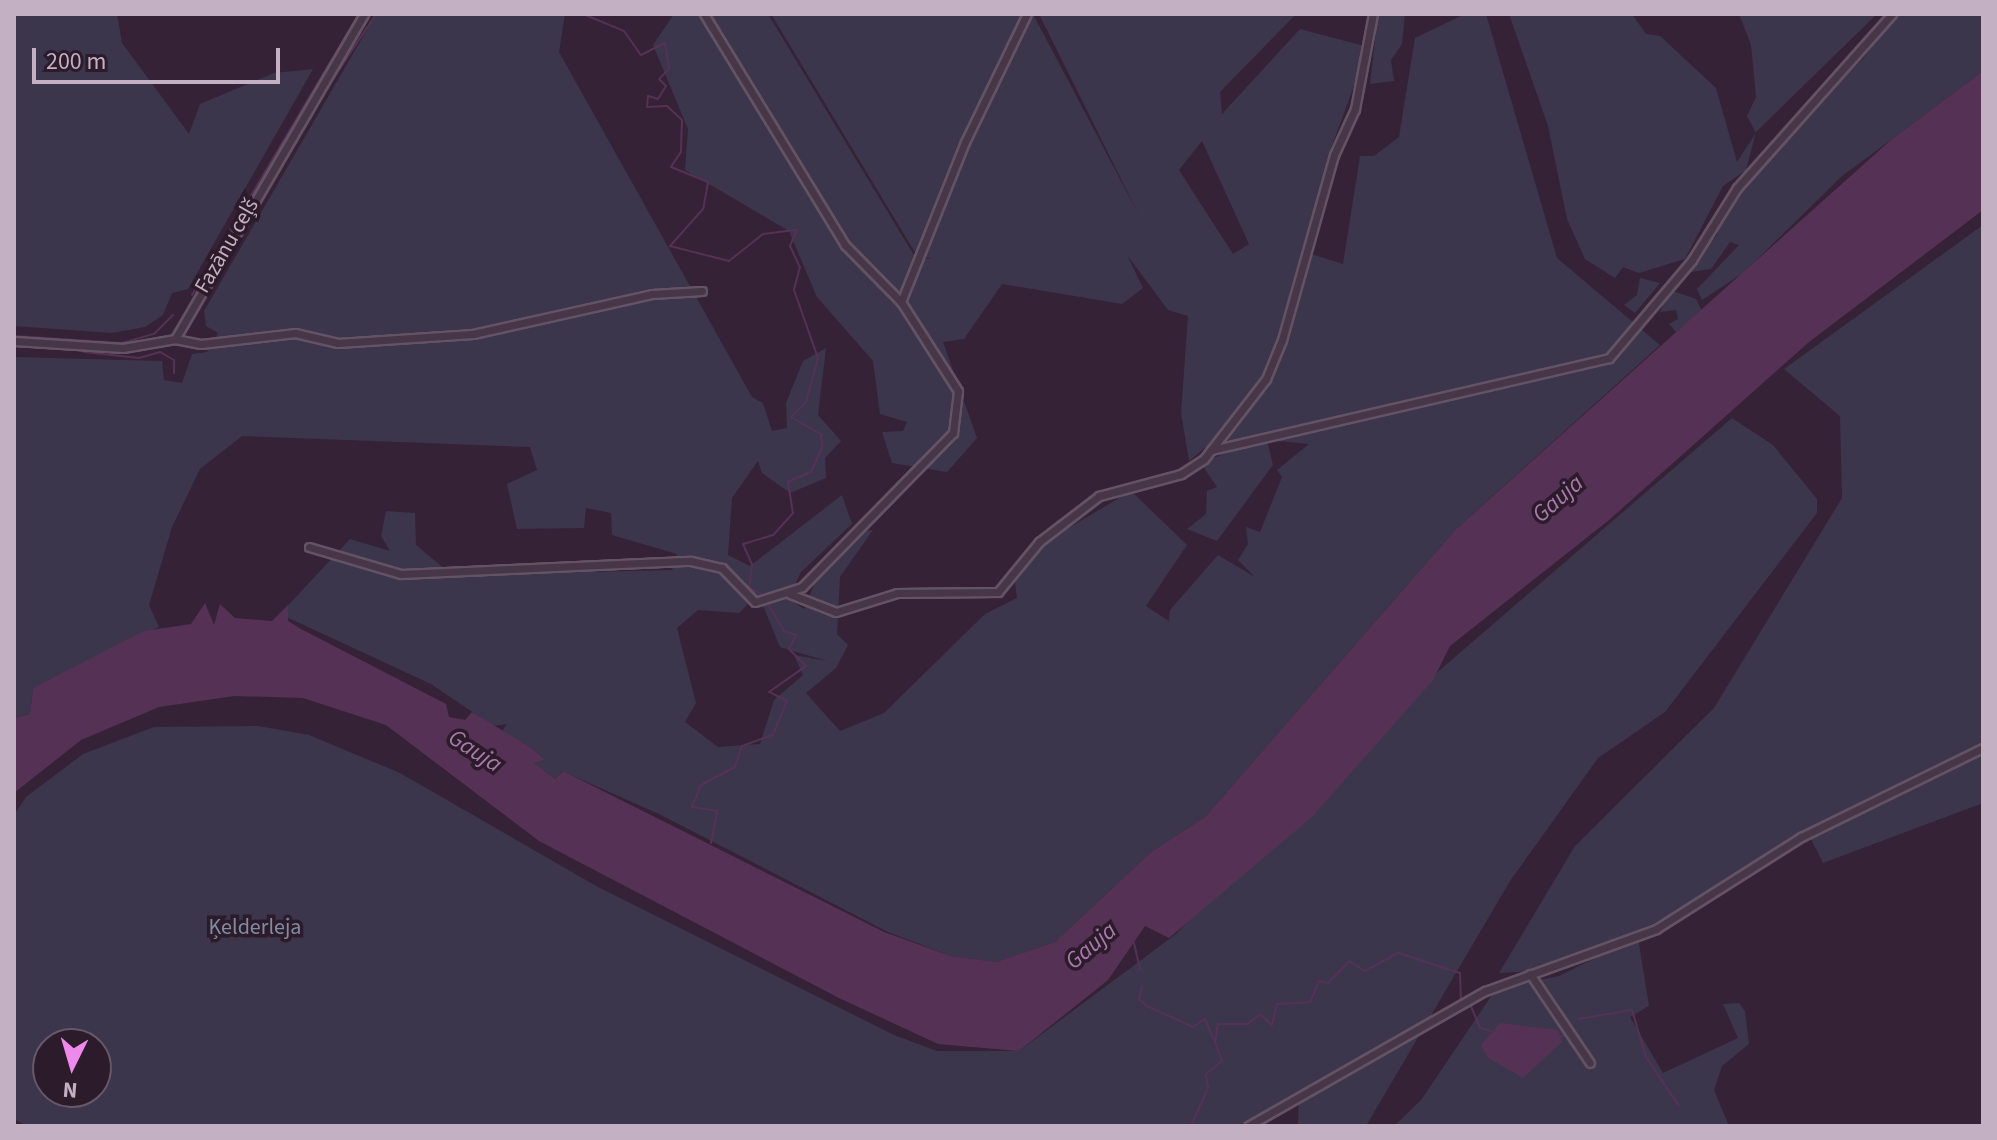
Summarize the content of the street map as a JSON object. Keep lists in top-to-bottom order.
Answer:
{
  "streets": {
    "street": ["Fazānu ceļš"]
  },
  "water": ["Gauja"],
  "parks": ["Ķelderleja"],
  "scale_bar": "200 m",
  "north": "bottom"
}
